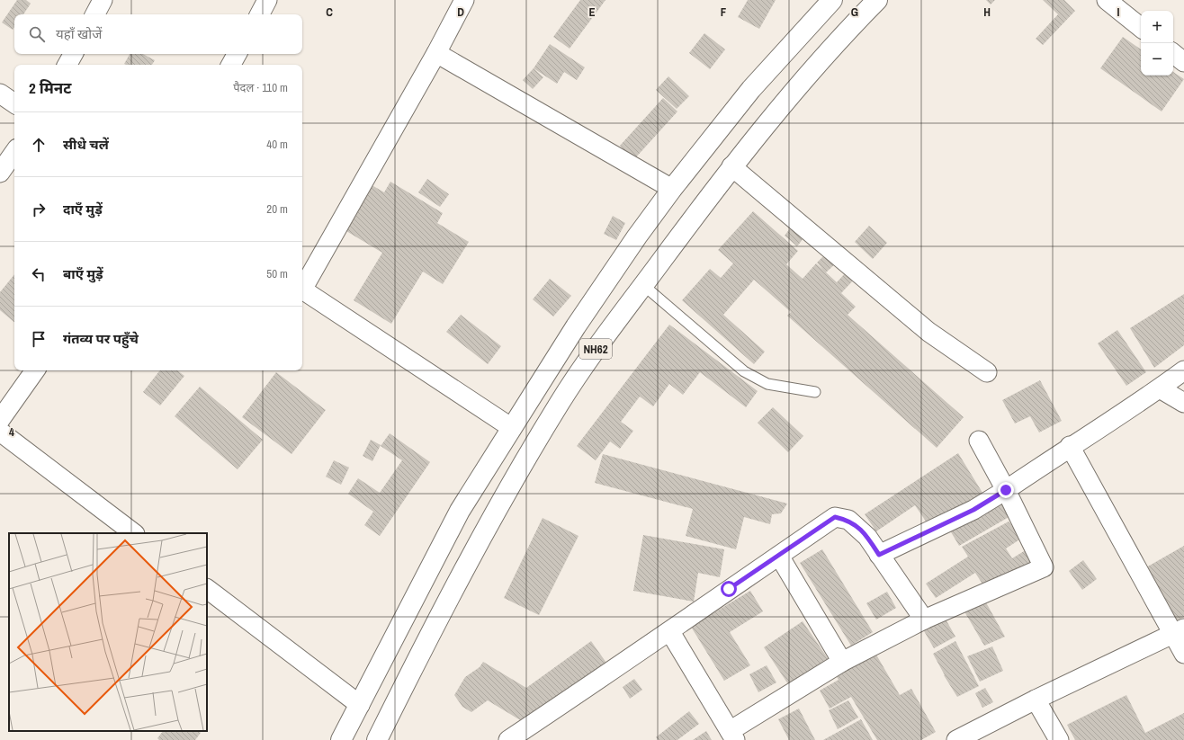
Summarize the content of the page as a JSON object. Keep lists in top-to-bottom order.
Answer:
{
  "streets": {
    "highway": ["NH62"]
  },
  "page": {
    "map_buttons": ["+", "−"],
    "search": "यहाँ खोजें",
    "heading": ["2 मिनट", "पैदल · 110 m"],
    "list": [
      ["सीधे चलें", "40 m"],
      ["दाएँ मुड़ें", "20 m"],
      ["बाएँ मुड़ें", "50 m"],
      "गंतव्य पर पहुँचे"
    ]
  },
  "grid": {
    "columns": [
      "C",
      "D",
      "E",
      "F",
      "G",
      "H",
      "I"
    ],
    "rows": ["4"]
  }
}
